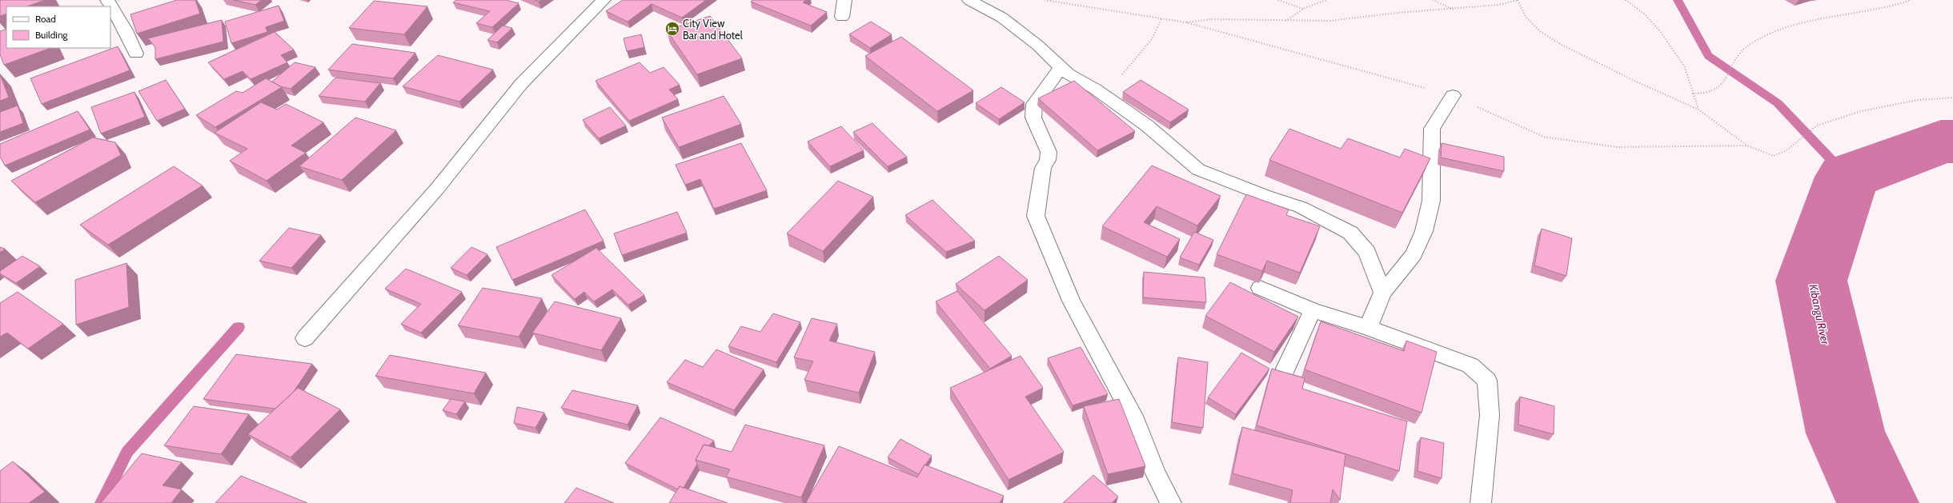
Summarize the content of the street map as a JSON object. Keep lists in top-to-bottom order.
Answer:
{
  "water": ["Kibangu River"],
  "places": {
    "hotel": ["City View Bar and Hotel"]
  },
  "legend": ["Road", "Building"]
}
